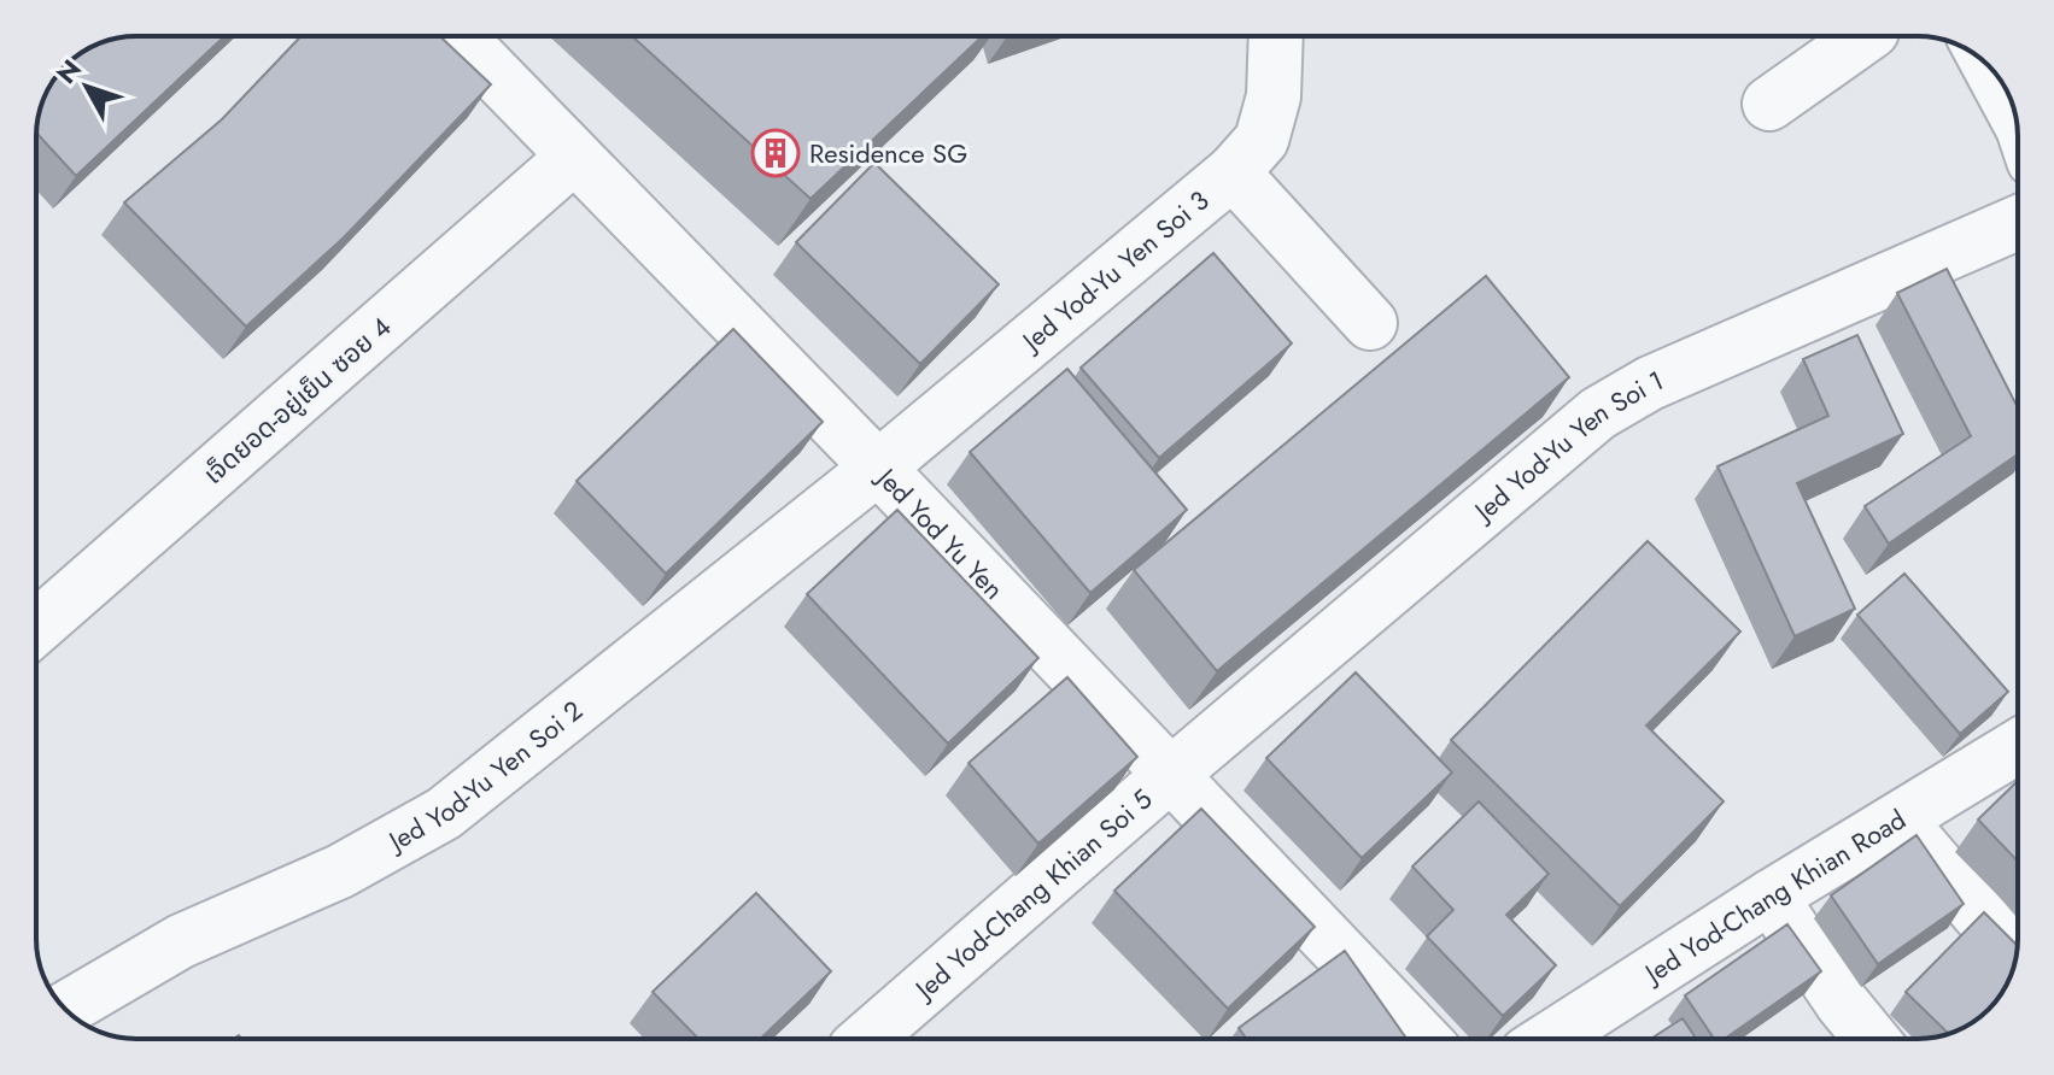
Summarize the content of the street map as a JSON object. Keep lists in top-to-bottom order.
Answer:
{
  "streets": {
    "street": [
      "Jed Yod-Yu Yen Soi 3",
      "เจ็ดยอด-อยู่เย็น ซอย 4",
      "Jed Yod-Yu Yen Soi 1",
      "Jed Yod Yu Yen",
      "Jed Yod-Yu Yen Soi 2",
      "Jed Yod-Chang Khian Soi 5",
      "Jed Yod-Chang Khian Road"
    ]
  },
  "crossings": [
    ["Jed Yod-Yu Yen Soi 3", "Jed Yod Yu Yen"],
    ["Jed Yod-Yu Yen Soi 3", "Jed Yod-Yu Yen Soi 2"],
    ["เจ็ดยอด-อยู่เย็น ซอย 4", "Jed Yod Yu Yen"],
    ["Jed Yod-Yu Yen Soi 1", "Jed Yod Yu Yen"],
    ["Jed Yod-Yu Yen Soi 1", "Jed Yod-Chang Khian Soi 5"],
    ["Jed Yod Yu Yen", "Jed Yod-Yu Yen Soi 2"],
    ["Jed Yod Yu Yen", "Jed Yod-Chang Khian Soi 5"]
  ],
  "places": {
    "building": ["Residence SG"]
  },
  "north": "top left"
}
